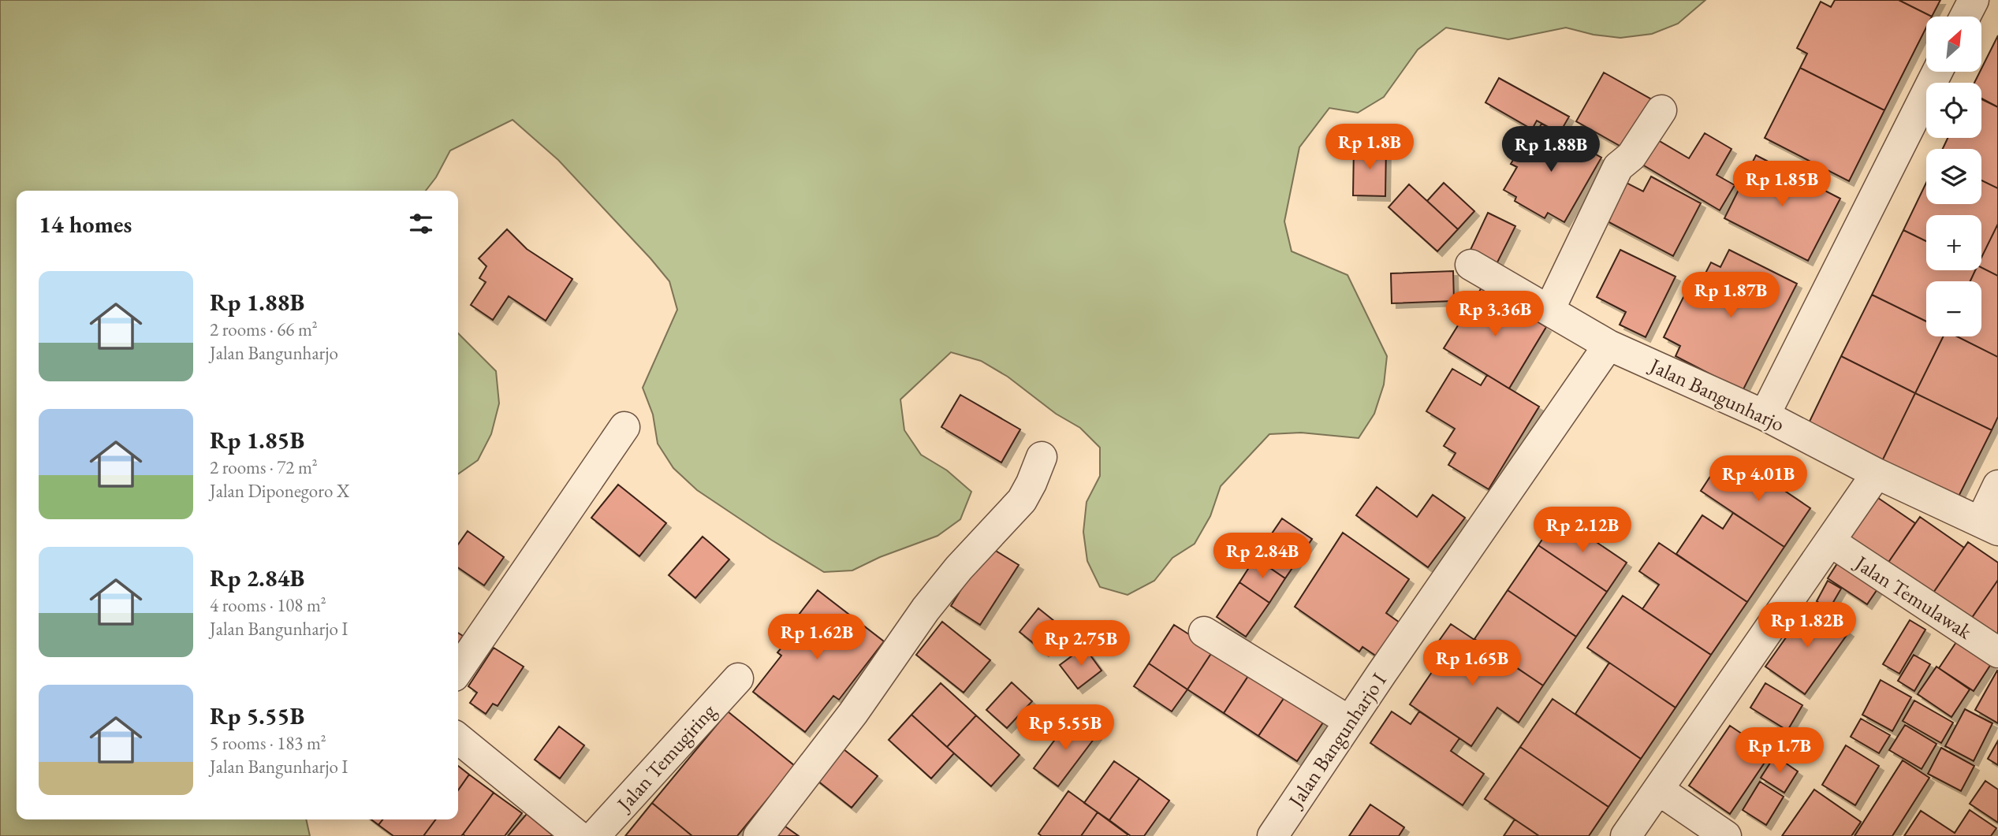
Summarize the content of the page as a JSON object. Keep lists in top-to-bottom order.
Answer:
{
  "streets": {
    "street": [
      "Jalan Bangunharjo",
      "Jalan Temulawak",
      "Jalan Bangunharjo I",
      "Jalan Temugiring"
    ]
  },
  "crossings": [
    ["Jalan Bangunharjo", "Jalan Bangunharjo I"]
  ],
  "north": "top right",
  "page": {
    "map_buttons": ["+", "−"],
    "price": [
      "Rp 1.8B",
      "Rp 1.88B",
      "Rp 1.85B",
      "Rp 1.87B",
      "Rp 3.36B",
      "Rp 4.01B",
      "Rp 2.12B",
      "Rp 2.84B",
      "Rp 1.82B",
      "Rp 1.62B",
      "Rp 2.75B",
      "Rp 1.65B",
      "Rp 5.55B",
      "Rp 1.7B"
    ],
    "heading": "14 homes",
    "list": [
      {
        "name": "Rp 1.88B",
        "note": "2 rooms · 66 m² · Jalan Bangunharjo"
      },
      {
        "name": "Rp 1.85B",
        "note": "2 rooms · 72 m² · Jalan Diponegoro X"
      },
      {
        "name": "Rp 2.84B",
        "note": "4 rooms · 108 m² · Jalan Bangunharjo I"
      },
      {
        "name": "Rp 5.55B",
        "note": "5 rooms · 183 m² · Jalan Bangunharjo I"
      }
    ]
  }
}
